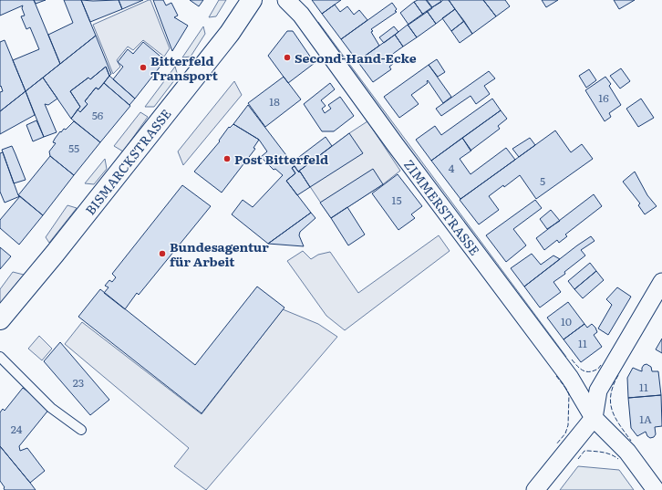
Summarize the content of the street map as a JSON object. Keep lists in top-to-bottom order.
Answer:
{
  "streets": {
    "main road": ["BISMARCKSTRASSE"],
    "street": ["ZIMMERSTRASSE"]
  },
  "places": [
    "Second-Hand-Ecke",
    "Bitterfeld Transport",
    "Post Bitterfeld",
    "Bundesagentur für Arbeit"
  ],
  "house_numbers": [
    "16",
    "18",
    "56",
    "55",
    "4",
    "5",
    "15",
    "10",
    "11",
    "23",
    "11",
    "1A",
    "24"
  ]
}
